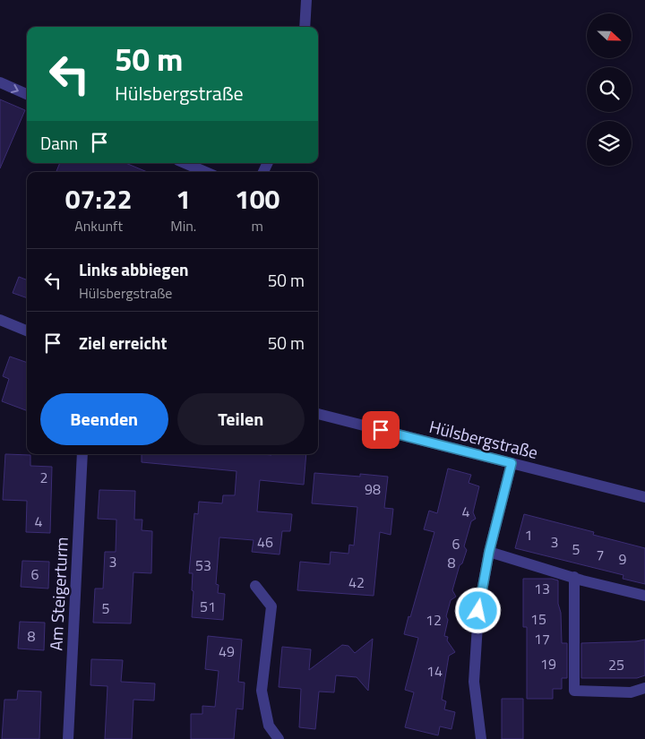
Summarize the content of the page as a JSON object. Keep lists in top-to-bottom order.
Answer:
{
  "streets": {
    "street": ["Hülsbergstraße", "Am Steigerturm"]
  },
  "house_numbers": [
    "2",
    "98",
    "4",
    "4",
    "1",
    "46",
    "3",
    "6",
    "5",
    "7",
    "9",
    "3",
    "8",
    "53",
    "6",
    "42",
    "13",
    "51",
    "5",
    "15",
    "12",
    "8",
    "17",
    "49",
    "19",
    "25",
    "14"
  ],
  "north": "right",
  "page": {
    "turn": ["50 m", "Hülsbergstraße"],
    "then": "Dann",
    "eta": [
      "07:22",
      "Ankunft",
      "1",
      "Min.",
      "100",
      "m"
    ],
    "list": [
      {
        "name": "Links abbiegen",
        "note": "Hülsbergstraße",
        "value": "50 m"
      },
      {
        "name": "Ziel erreicht",
        "value": "50 m"
      }
    ],
    "buttons": ["Beenden", "Teilen"]
  }
}
